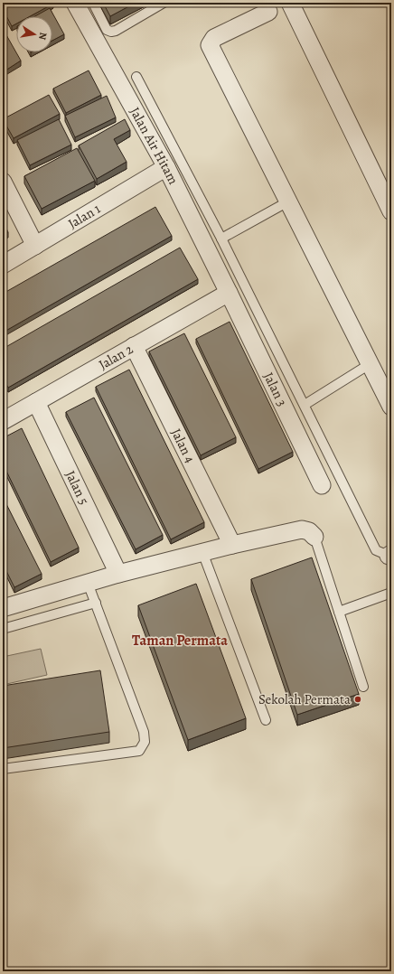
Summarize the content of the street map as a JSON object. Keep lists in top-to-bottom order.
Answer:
{
  "streets": {
    "street": [
      "Jalan Air Hitam",
      "Jalan 1",
      "Jalan 2",
      "Jalan 3",
      "Jalan 4",
      "Jalan 5"
    ]
  },
  "crossings": [
    ["Jalan Air Hitam", "Jalan 1"],
    ["Jalan Air Hitam", "Jalan 2"],
    ["Jalan Air Hitam", "Jalan 3"],
    ["Jalan 2", "Jalan 3"],
    ["Jalan 2", "Jalan 4"],
    ["Jalan 2", "Jalan 5"]
  ],
  "districts": ["Taman Permata"],
  "places": ["Sekolah Permata"],
  "north": "right"
}
